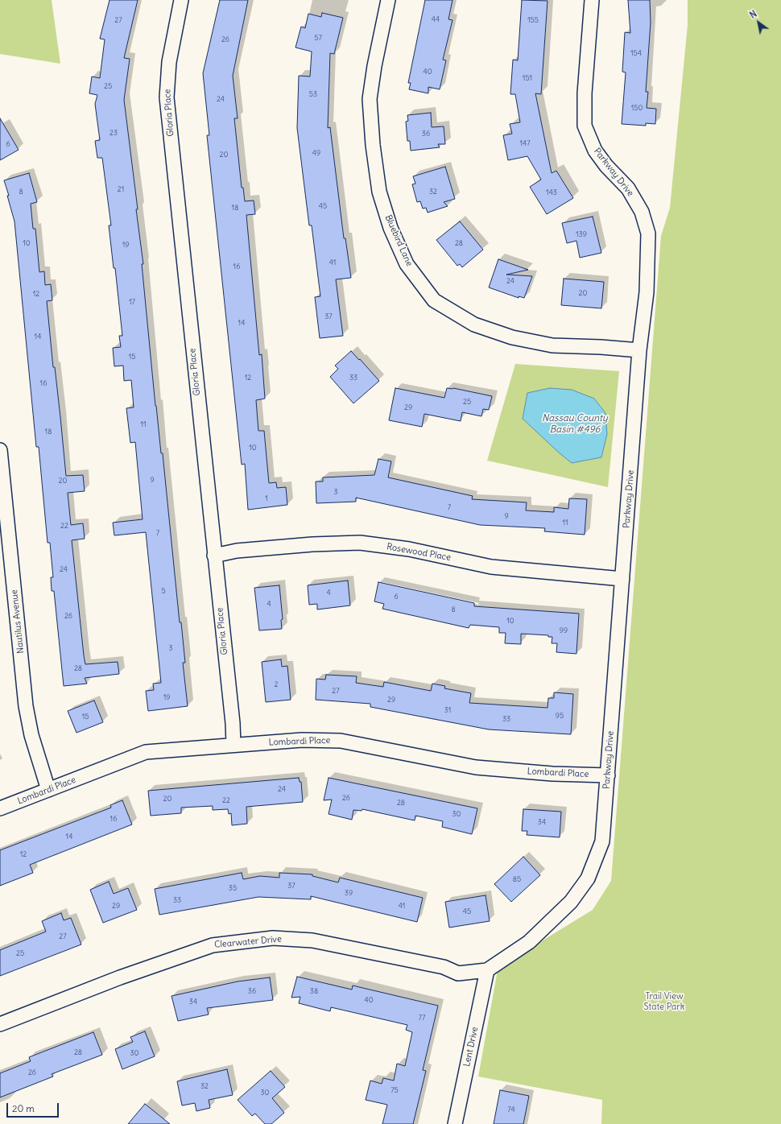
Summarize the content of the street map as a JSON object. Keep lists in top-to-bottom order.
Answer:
{
  "streets": {
    "street": [
      "Gloria Place",
      "Parkway Drive",
      "Bluebird Lane",
      "Rosewood Place",
      "Nautilus Avenue",
      "Lombardi Place",
      "Clearwater Drive",
      "Lent Drive"
    ]
  },
  "crossings": [
    ["Gloria Place", "Rosewood Place"],
    ["Gloria Place", "Lombardi Place"],
    ["Parkway Drive", "Bluebird Lane"],
    ["Parkway Drive", "Rosewood Place"],
    ["Parkway Drive", "Lombardi Place"],
    ["Parkway Drive", "Clearwater Drive"],
    ["Parkway Drive", "Lent Drive"],
    ["Nautilus Avenue", "Lombardi Place"],
    ["Clearwater Drive", "Lent Drive"]
  ],
  "water": ["Nassau County Basin #496"],
  "parks": ["Trail View State Park"],
  "house_numbers": [
    "44",
    "27",
    "155",
    "57",
    "26",
    "154",
    "40",
    "151",
    "25",
    "53",
    "24",
    "150",
    "23",
    "36",
    "147",
    "6",
    "49",
    "20",
    "21",
    "8",
    "32",
    "143",
    "45",
    "18",
    "139",
    "10",
    "28",
    "19",
    "41",
    "16",
    "24",
    "20",
    "12",
    "17",
    "37",
    "14",
    "14",
    "15",
    "12",
    "33",
    "16",
    "25",
    "29",
    "11",
    "18",
    "10",
    "9",
    "20",
    "3",
    "1",
    "7",
    "9",
    "11",
    "22",
    "7",
    "24",
    "5",
    "4",
    "6",
    "4",
    "8",
    "26",
    "10",
    "99",
    "3",
    "28",
    "2",
    "27",
    "19",
    "29",
    "31",
    "95",
    "15",
    "33",
    "24",
    "26",
    "20",
    "22",
    "28",
    "30",
    "16",
    "34",
    "14",
    "12",
    "85",
    "37",
    "35",
    "39",
    "33",
    "29",
    "41",
    "45",
    "27",
    "25",
    "36",
    "38",
    "40",
    "34",
    "77",
    "28",
    "30",
    "26",
    "32",
    "75",
    "30",
    "74"
  ],
  "scale_bar": "20 m",
  "north": "top left"
}
